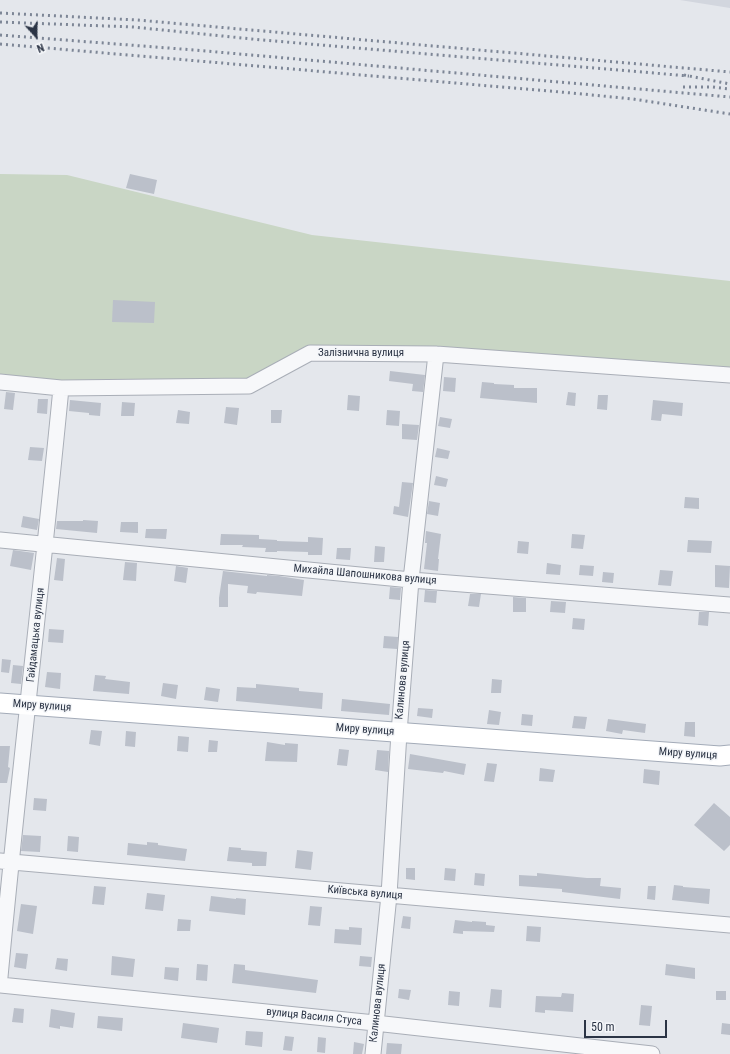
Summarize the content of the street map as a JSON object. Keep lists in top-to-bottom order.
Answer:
{
  "streets": {
    "main road": ["Миру вулиця"],
    "street": [
      "Залізнична вулиця",
      "Михайла Шапошникова вулиця",
      "Гайдамацька вулиця",
      "Калинова вулиця",
      "Київська вулиця",
      "вулиця Василя Стуса"
    ]
  },
  "crossings": [
    ["Залізнична вулиця", "Гайдамацька вулиця"],
    ["Залізнична вулиця", "Калинова вулиця"],
    ["Михайла Шапошникова вулиця", "Гайдамацька вулиця"],
    ["Михайла Шапошникова вулиця", "Калинова вулиця"],
    ["Гайдамацька вулиця", "Миру вулиця"],
    ["Гайдамацька вулиця", "Київська вулиця"],
    ["Калинова вулиця", "Миру вулиця"],
    ["Калинова вулиця", "Київська вулиця"],
    ["Калинова вулиця", "вулиця Василя Стуса"]
  ],
  "scale_bar": "50 m",
  "north": "bottom"
}
